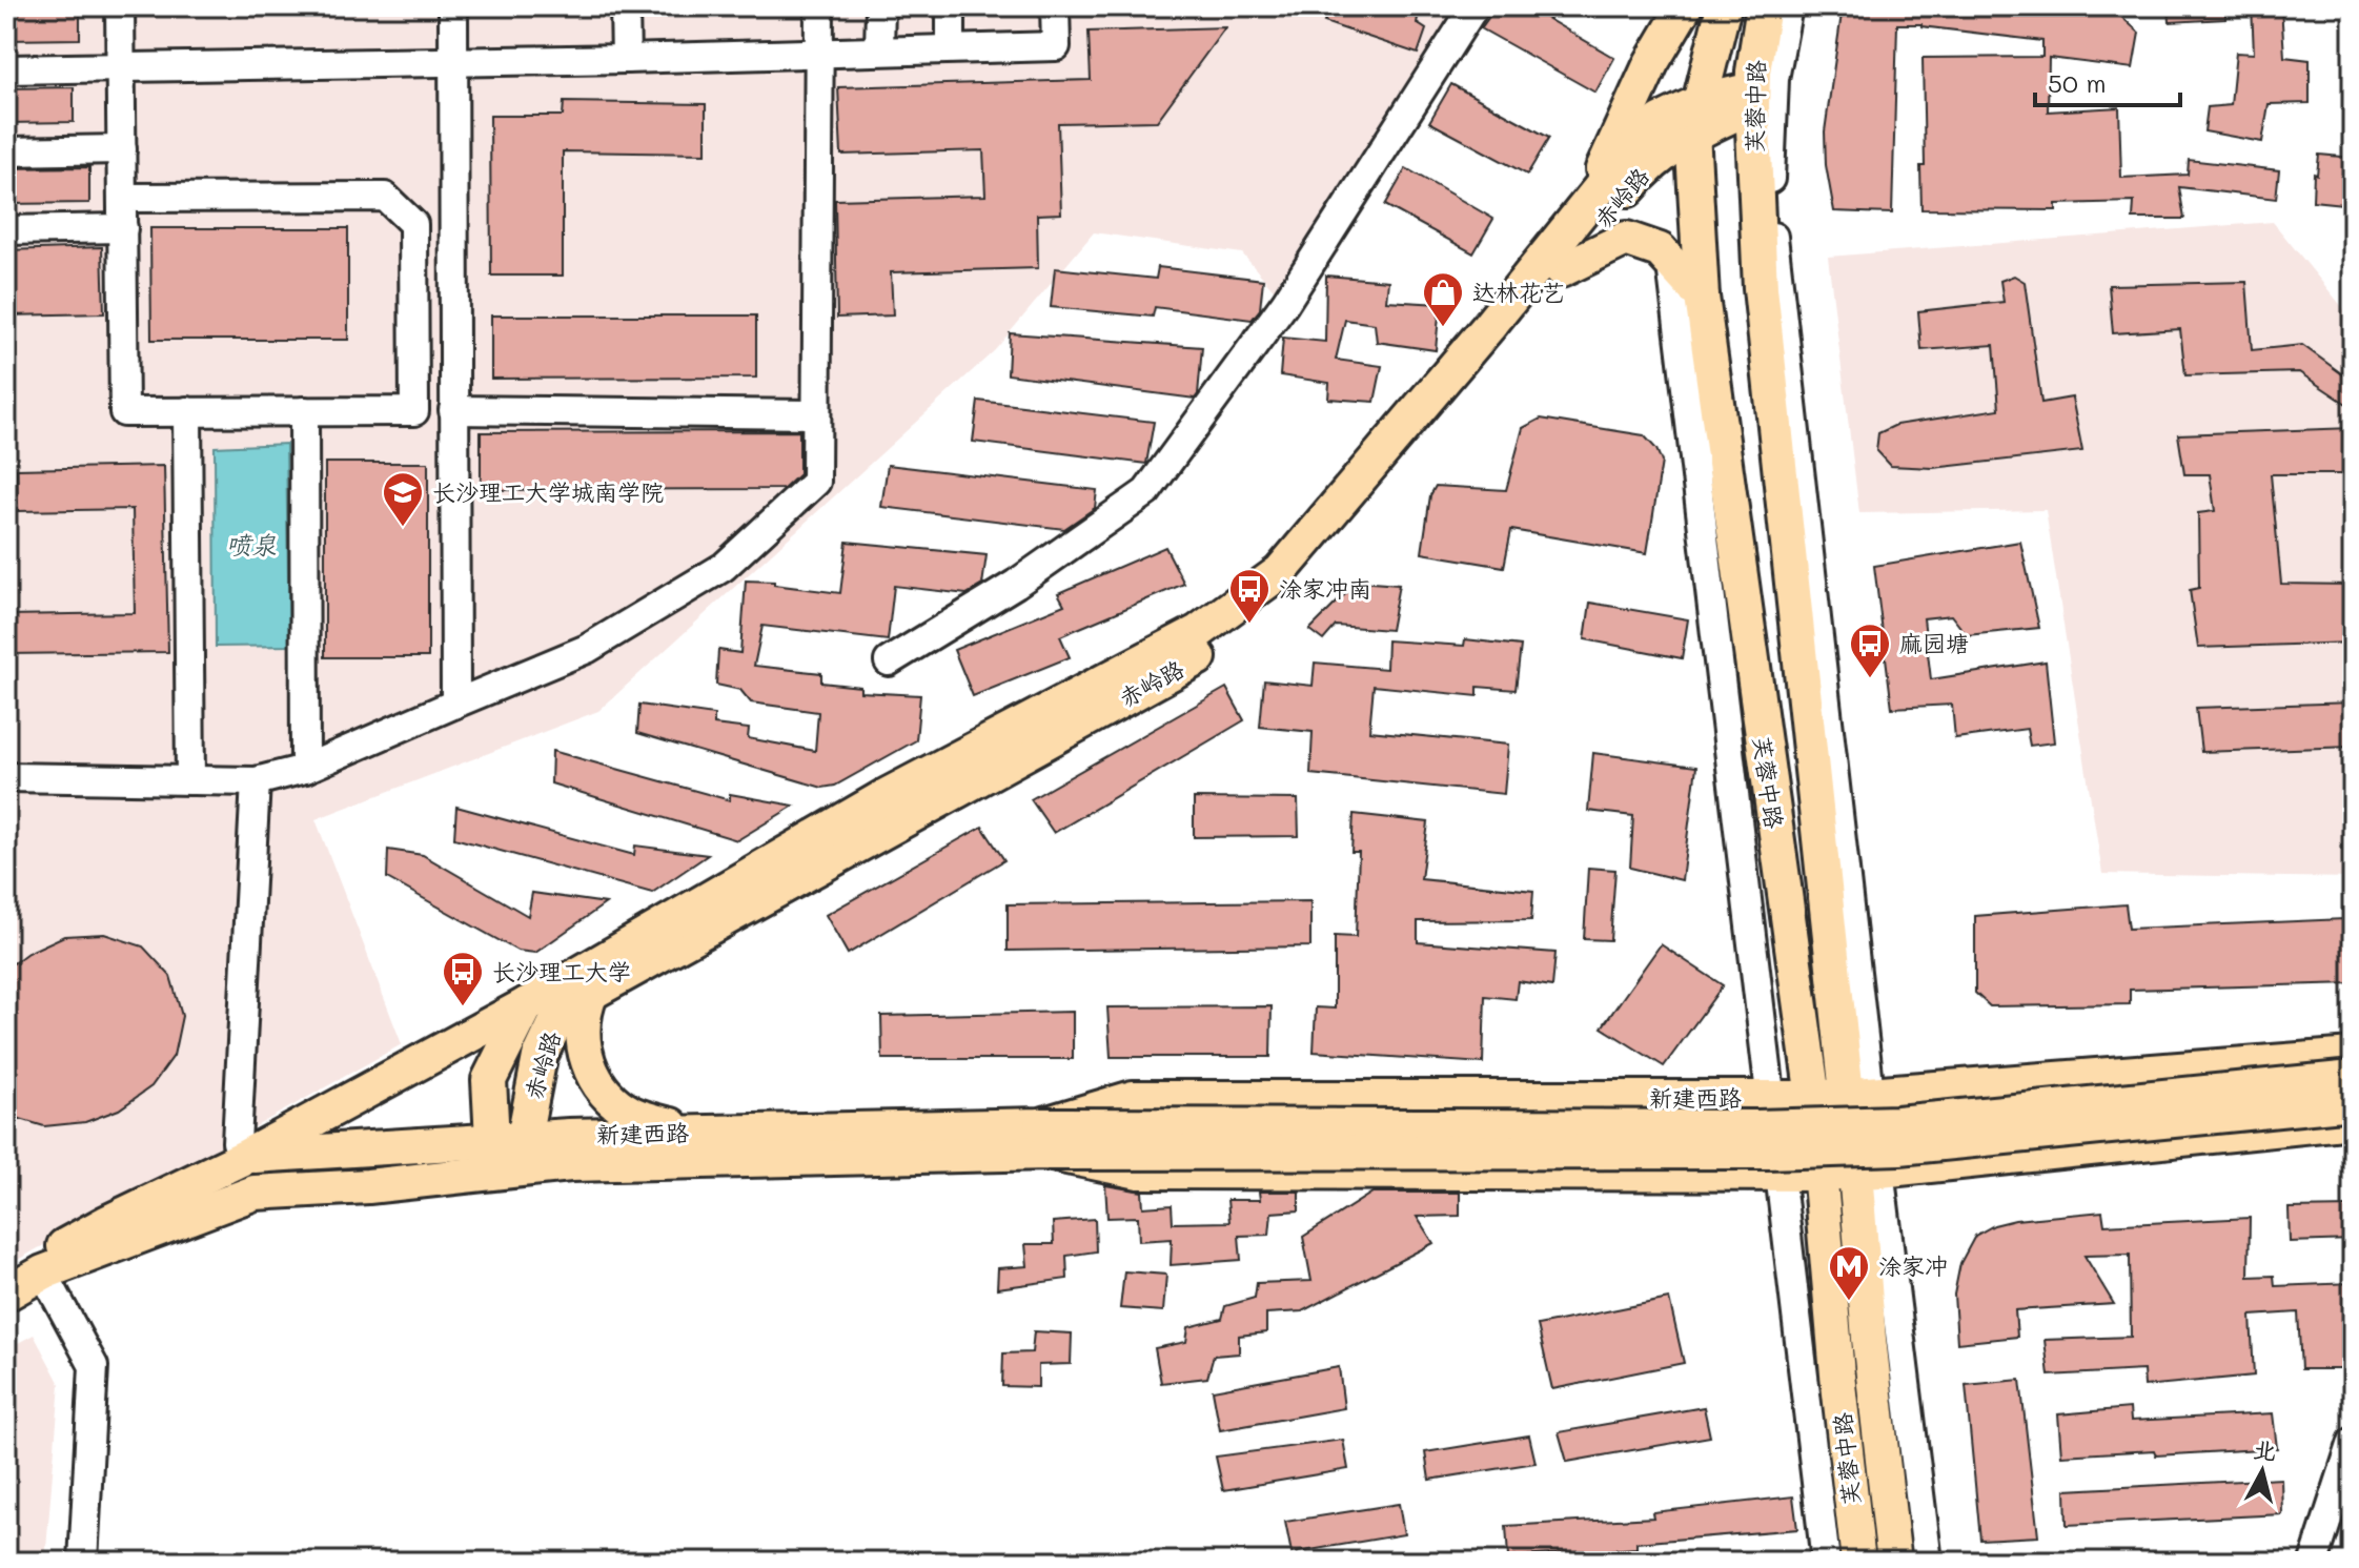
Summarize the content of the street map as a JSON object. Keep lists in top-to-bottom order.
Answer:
{
  "streets": {
    "main road": ["芙蓉中路", "赤岭路", "新建西路"]
  },
  "crossings": [
    ["芙蓉中路", "赤岭路"],
    ["芙蓉中路", "新建西路"],
    ["赤岭路", "新建西路"]
  ],
  "water": ["喷泉"],
  "places": {
    "shop": ["达林花艺"],
    "school or university": ["长沙理工大学城南学院"],
    "bus stop": ["涂家冲南", "麻园塘", "长沙理工大学"],
    "metro station": ["涂家冲"]
  },
  "scale_bar": "50 m",
  "north": "top"
}
